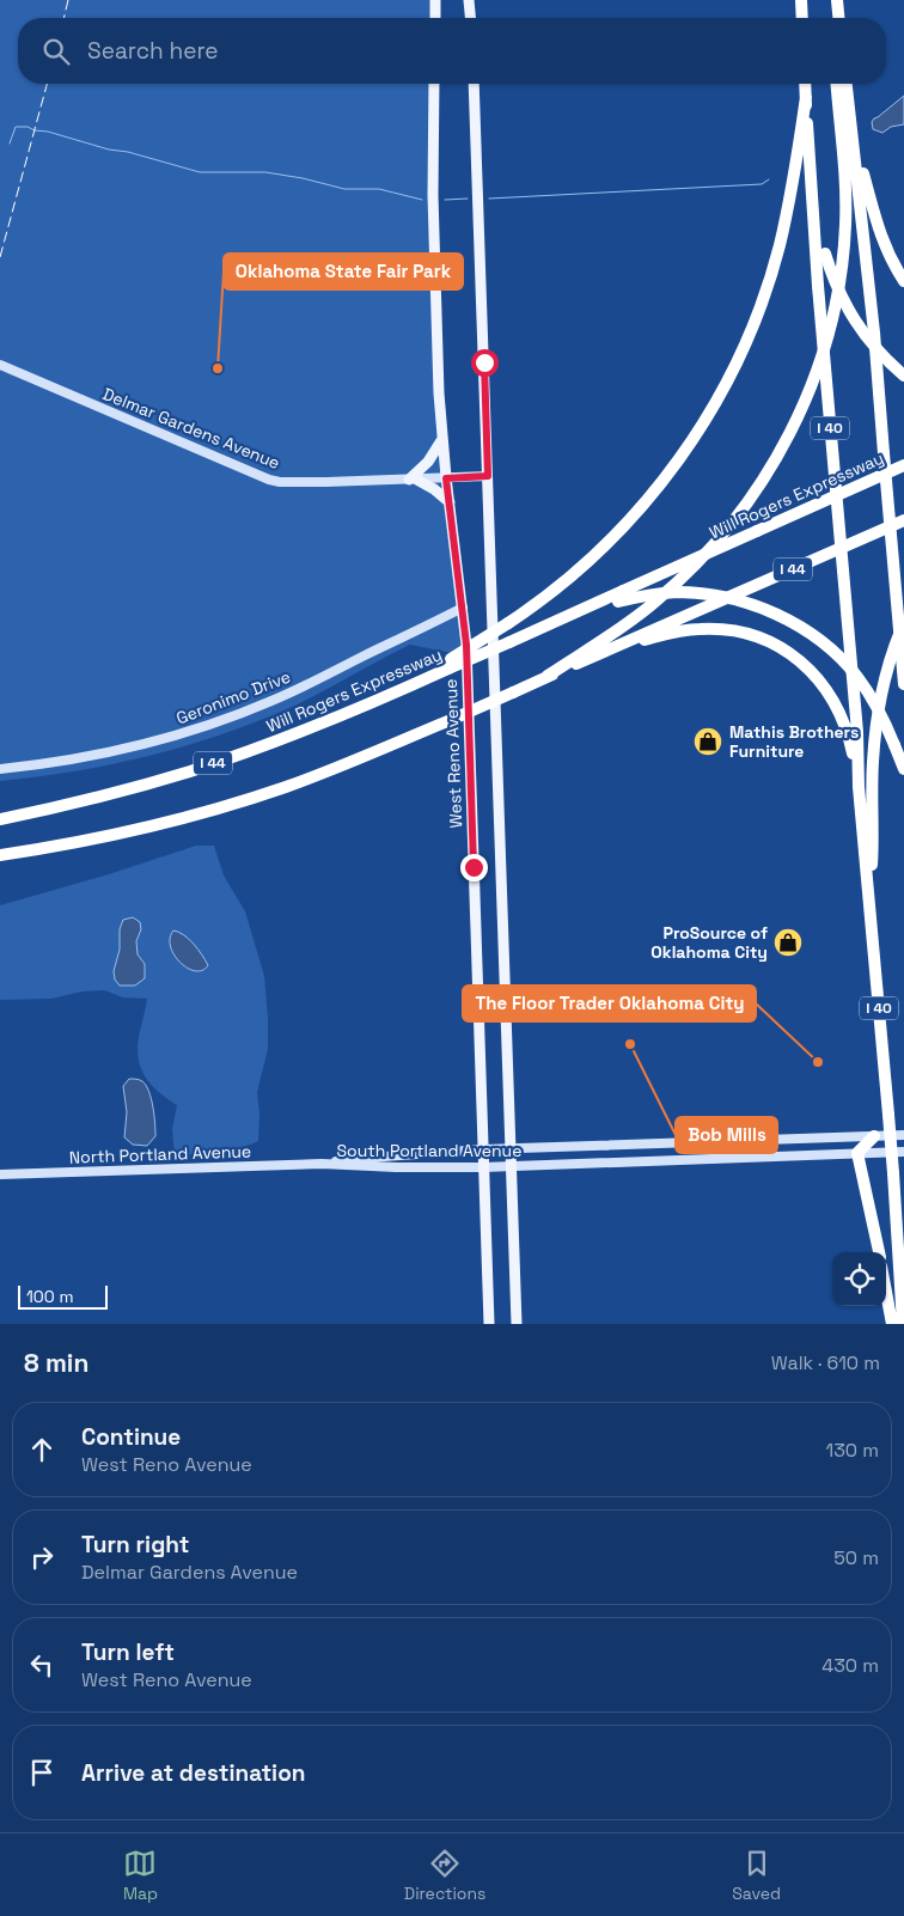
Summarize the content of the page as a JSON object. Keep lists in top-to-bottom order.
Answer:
{
  "streets": {
    "highway": ["I 40", "Will Rogers Expressway", "I 44"],
    "main road": [
      "Delmar Gardens Avenue",
      "Geronimo Drive",
      "West Reno Avenue",
      "South Portland Avenue",
      "North Portland Avenue"
    ]
  },
  "crossings": [
    ["Delmar Gardens Avenue", "West Reno Avenue"],
    ["Geronimo Drive", "West Reno Avenue"],
    ["West Reno Avenue", "South Portland Avenue"],
    ["South Portland Avenue", "North Portland Avenue"]
  ],
  "places": {
    "other": ["Oklahoma State Fair Park", "Bob Mills", "The Floor Trader Oklahoma City"],
    "shop": ["Mathis Brothers Furniture", "ProSource of Oklahoma City"]
  },
  "scale_bar": "100 m",
  "page": {
    "search": "Search here",
    "scale": "100 m",
    "heading": ["8 min", "Walk · 610 m"],
    "list": [
      ["Continue", "West Reno Avenue", "130 m"],
      ["Turn right", "Delmar Gardens Avenue", "50 m"],
      ["Turn left", "West Reno Avenue", "430 m"],
      "Arrive at destination"
    ],
    "nav": ["Map", "Directions", "Saved"]
  }
}
